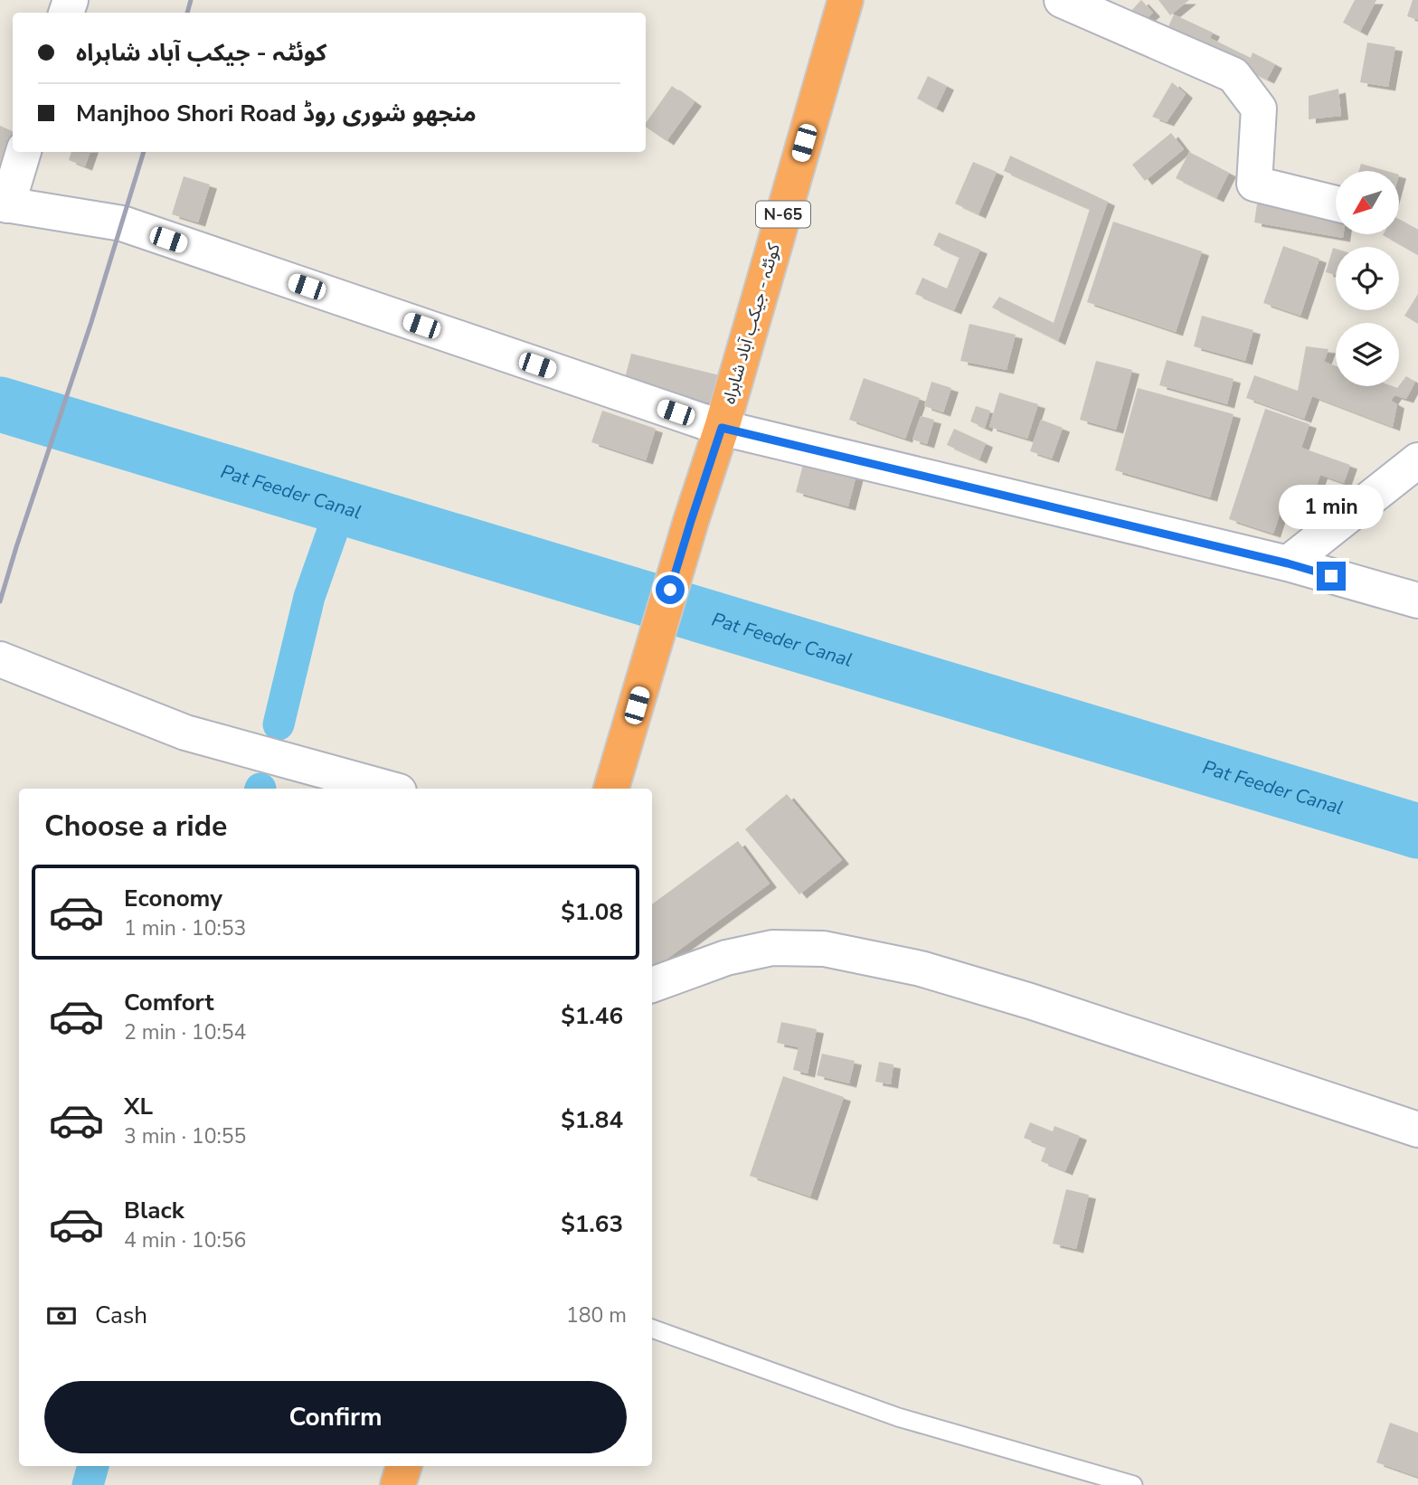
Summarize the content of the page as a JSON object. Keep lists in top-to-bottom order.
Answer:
{
  "streets": {
    "highway": ["N-65", "کوئٹہ - جیکب آباد شاہراہ"]
  },
  "water": ["Pat Feeder Canal"],
  "north": "bottom left",
  "page": {
    "banner": ["کوئٹہ - جیکب آباد شاہراہ", "Manjhoo Shori Road منجھو شوری روڈ"],
    "bubble": "1 min",
    "heading": "Choose a ride",
    "list": [
      {
        "name": "Economy",
        "note": "1 min · 10:53",
        "value": "$1.08"
      },
      {
        "name": "Comfort",
        "note": "2 min · 10:54",
        "value": "$1.46"
      },
      {
        "name": "XL",
        "note": "3 min · 10:55",
        "value": "$1.84"
      },
      {
        "name": "Black",
        "note": "4 min · 10:56",
        "value": "$1.63"
      }
    ],
    "pay": ["Cash", "180 m"],
    "buttons": "Confirm"
  }
}
